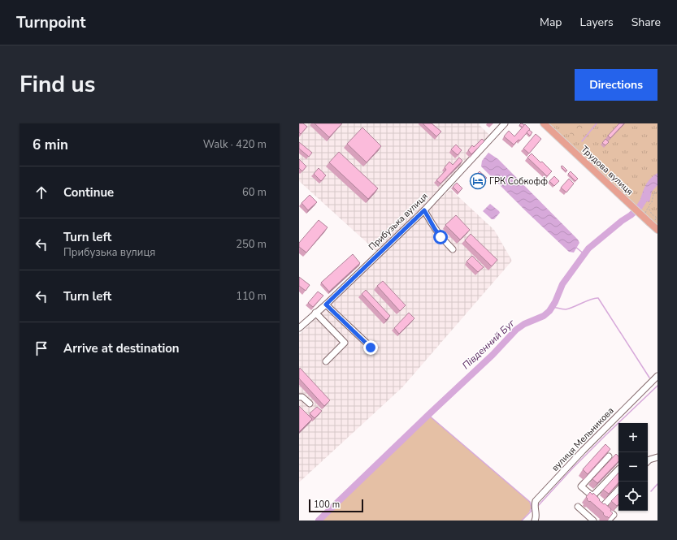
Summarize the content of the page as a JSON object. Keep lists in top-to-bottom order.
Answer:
{
  "streets": {
    "main road": ["Трудова вулиця"],
    "street": ["Прибузька вулиця", "вулиця Мельникова"]
  },
  "water": ["Південний Буг"],
  "places": {
    "hotel": ["ГРК Собкофф"]
  },
  "scale_bar": "100 m",
  "page": {
    "header": "Turnpoint",
    "nav": ["Map", "Layers", "Share"],
    "title": "Find us",
    "buttons": "Directions",
    "heading": ["6 min", "Walk · 420 m"],
    "list": [
      ["Continue", "60 m"],
      ["Turn left", "Прибузька вулиця", "250 m"],
      ["Turn left", "110 m"],
      "Arrive at destination"
    ],
    "map_buttons": ["+", "−"],
    "scale": "100 m"
  }
}
